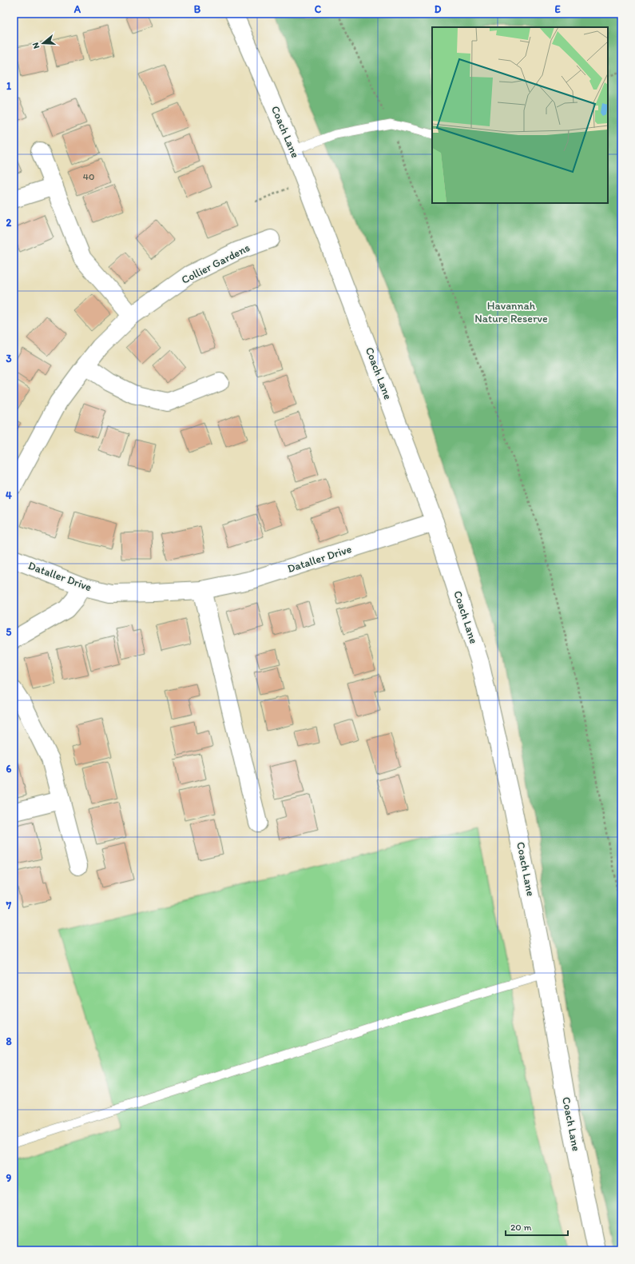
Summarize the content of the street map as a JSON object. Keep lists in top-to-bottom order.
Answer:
{
  "streets": {
    "street": ["Coach Lane", "Collier Gardens", "Dataller Drive"]
  },
  "crossings": [
    ["Coach Lane", "Dataller Drive"]
  ],
  "parks": ["Havannah Nature Reserve"],
  "house_numbers": ["40"],
  "scale_bar": "20 m",
  "north": "left",
  "grid": {
    "columns": [
      "A",
      "B",
      "C",
      "D",
      "E"
    ],
    "rows": [
      "1",
      "2",
      "3",
      "4",
      "5",
      "6",
      "7",
      "8",
      "9"
    ]
  }
}
